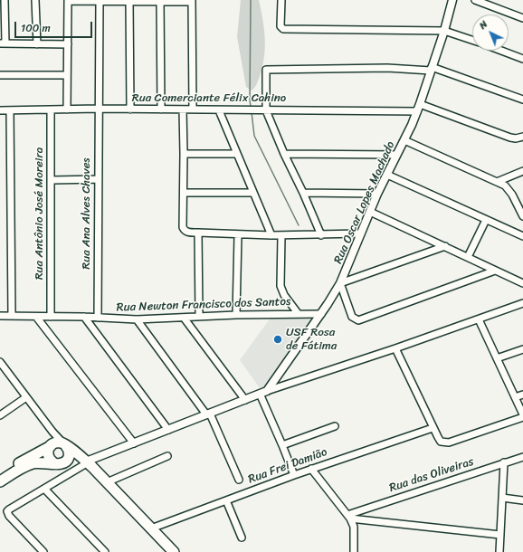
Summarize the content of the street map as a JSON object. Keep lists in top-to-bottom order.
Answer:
{
  "streets": {
    "street": [
      "Rua Comerciante Félix Cahino",
      "Rua Oscar Lopes Machado",
      "Rua Antônio José Moreira",
      "Rua Ana Alves Chaves",
      "Rua Newton Francisco dos Santos",
      "Rua Frei Damião",
      "Rua das Oliveiras"
    ]
  },
  "crossings": [
    ["Rua Comerciante Félix Cahino", "Rua Oscar Lopes Machado"],
    ["Rua Comerciante Félix Cahino", "Rua Antônio José Moreira"],
    ["Rua Comerciante Félix Cahino", "Rua Ana Alves Chaves"],
    ["Rua Oscar Lopes Machado", "Rua Newton Francisco dos Santos"],
    ["Rua Antônio José Moreira", "Rua Newton Francisco dos Santos"],
    ["Rua Ana Alves Chaves", "Rua Newton Francisco dos Santos"]
  ],
  "places": ["USF Rosa de Fátima"],
  "scale_bar": "100 m",
  "north": "top left"
}
